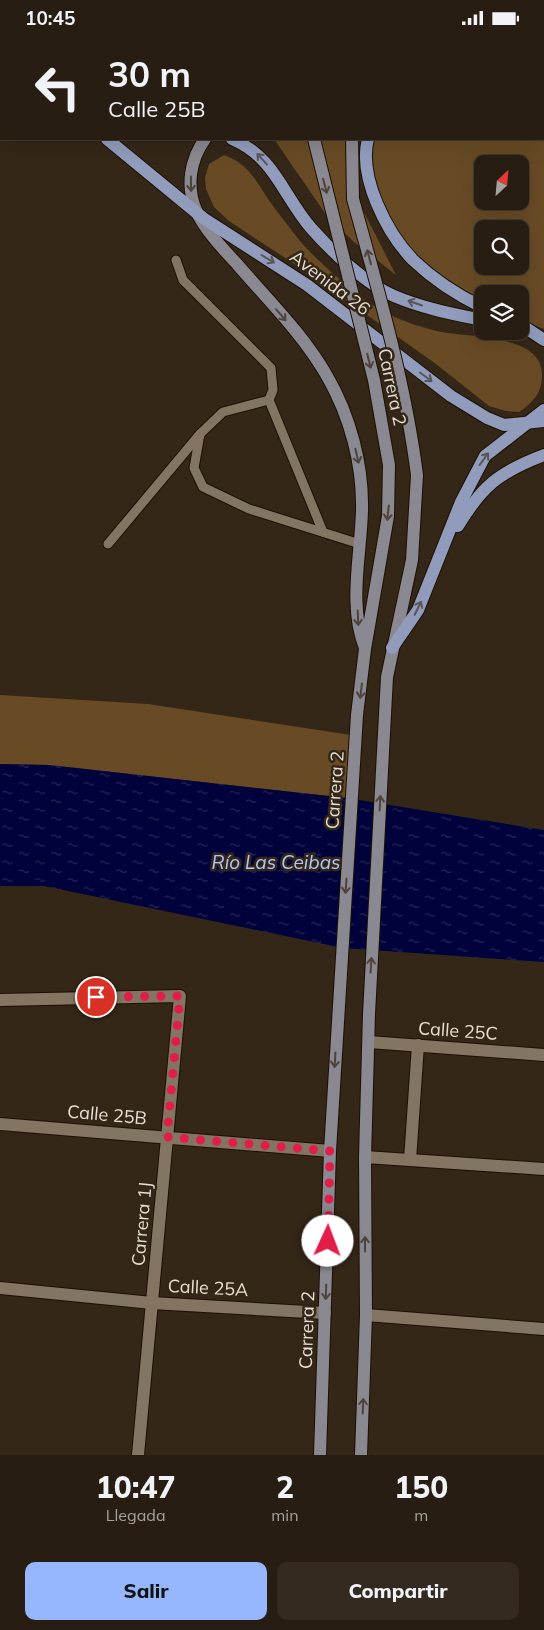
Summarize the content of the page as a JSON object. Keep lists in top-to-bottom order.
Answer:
{
  "streets": {
    "main road": ["Avenida 26", "Carrera 2"],
    "street": [
      "Calle 25C",
      "Calle 25B",
      "Carrera 1J",
      "Calle 25A"
    ]
  },
  "crossings": [
    ["Carrera 2", "Calle 25C"],
    ["Carrera 2", "Calle 25B"],
    ["Carrera 2", "Calle 25A"],
    ["Calle 25B", "Carrera 1J"],
    ["Carrera 1J", "Calle 25A"]
  ],
  "water": ["Río Las Ceibas"],
  "north": "top right",
  "page": {
    "status": "10:45",
    "turn": ["30 m", "Calle 25B"],
    "eta": [
      "10:47",
      "Llegada",
      "2",
      "min",
      "150",
      "m"
    ],
    "buttons": ["Salir", "Compartir"]
  }
}
